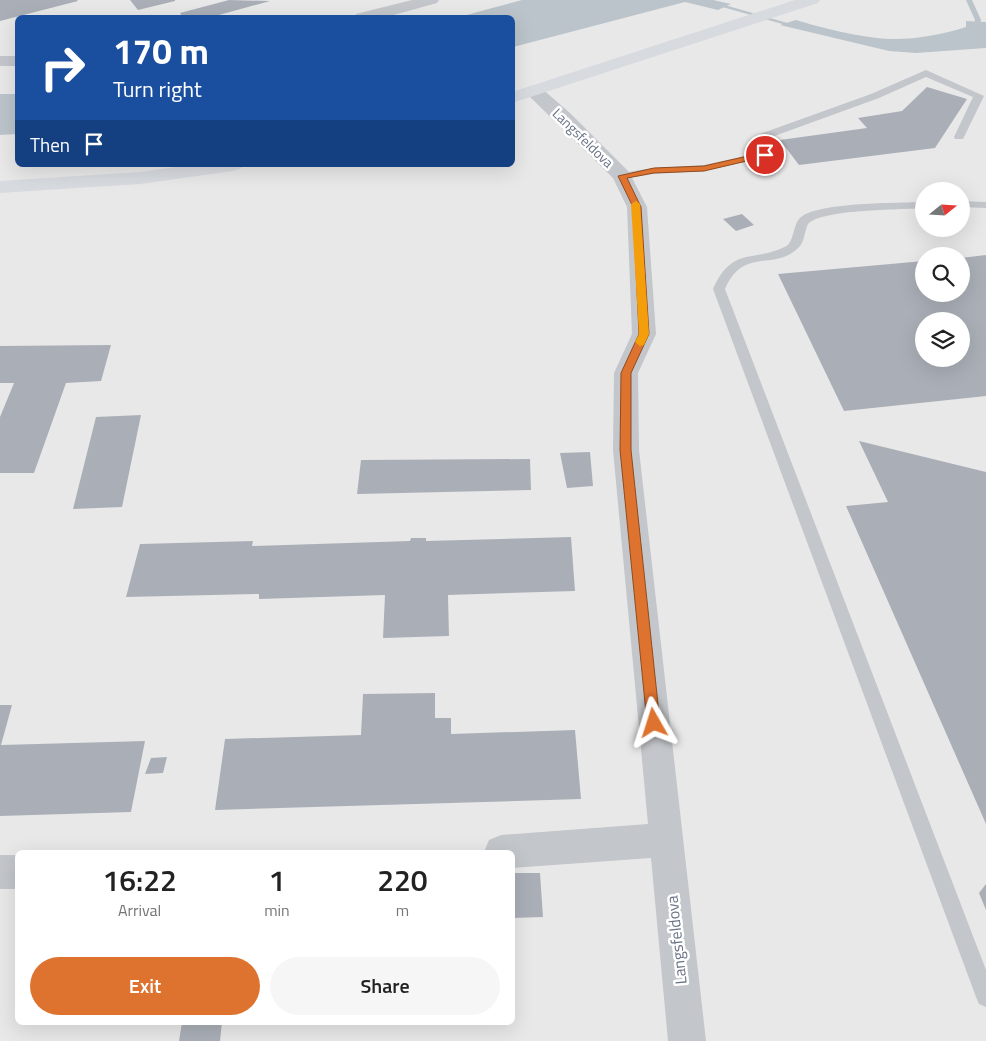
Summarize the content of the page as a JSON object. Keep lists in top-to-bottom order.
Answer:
{
  "streets": {
    "street": ["Langsfeldova"]
  },
  "north": "right",
  "page": {
    "turn": ["170 m", "Turn right"],
    "then": "Then",
    "eta": [
      "16:22",
      "Arrival",
      "1",
      "min",
      "220",
      "m"
    ],
    "buttons": ["Exit", "Share"]
  }
}
